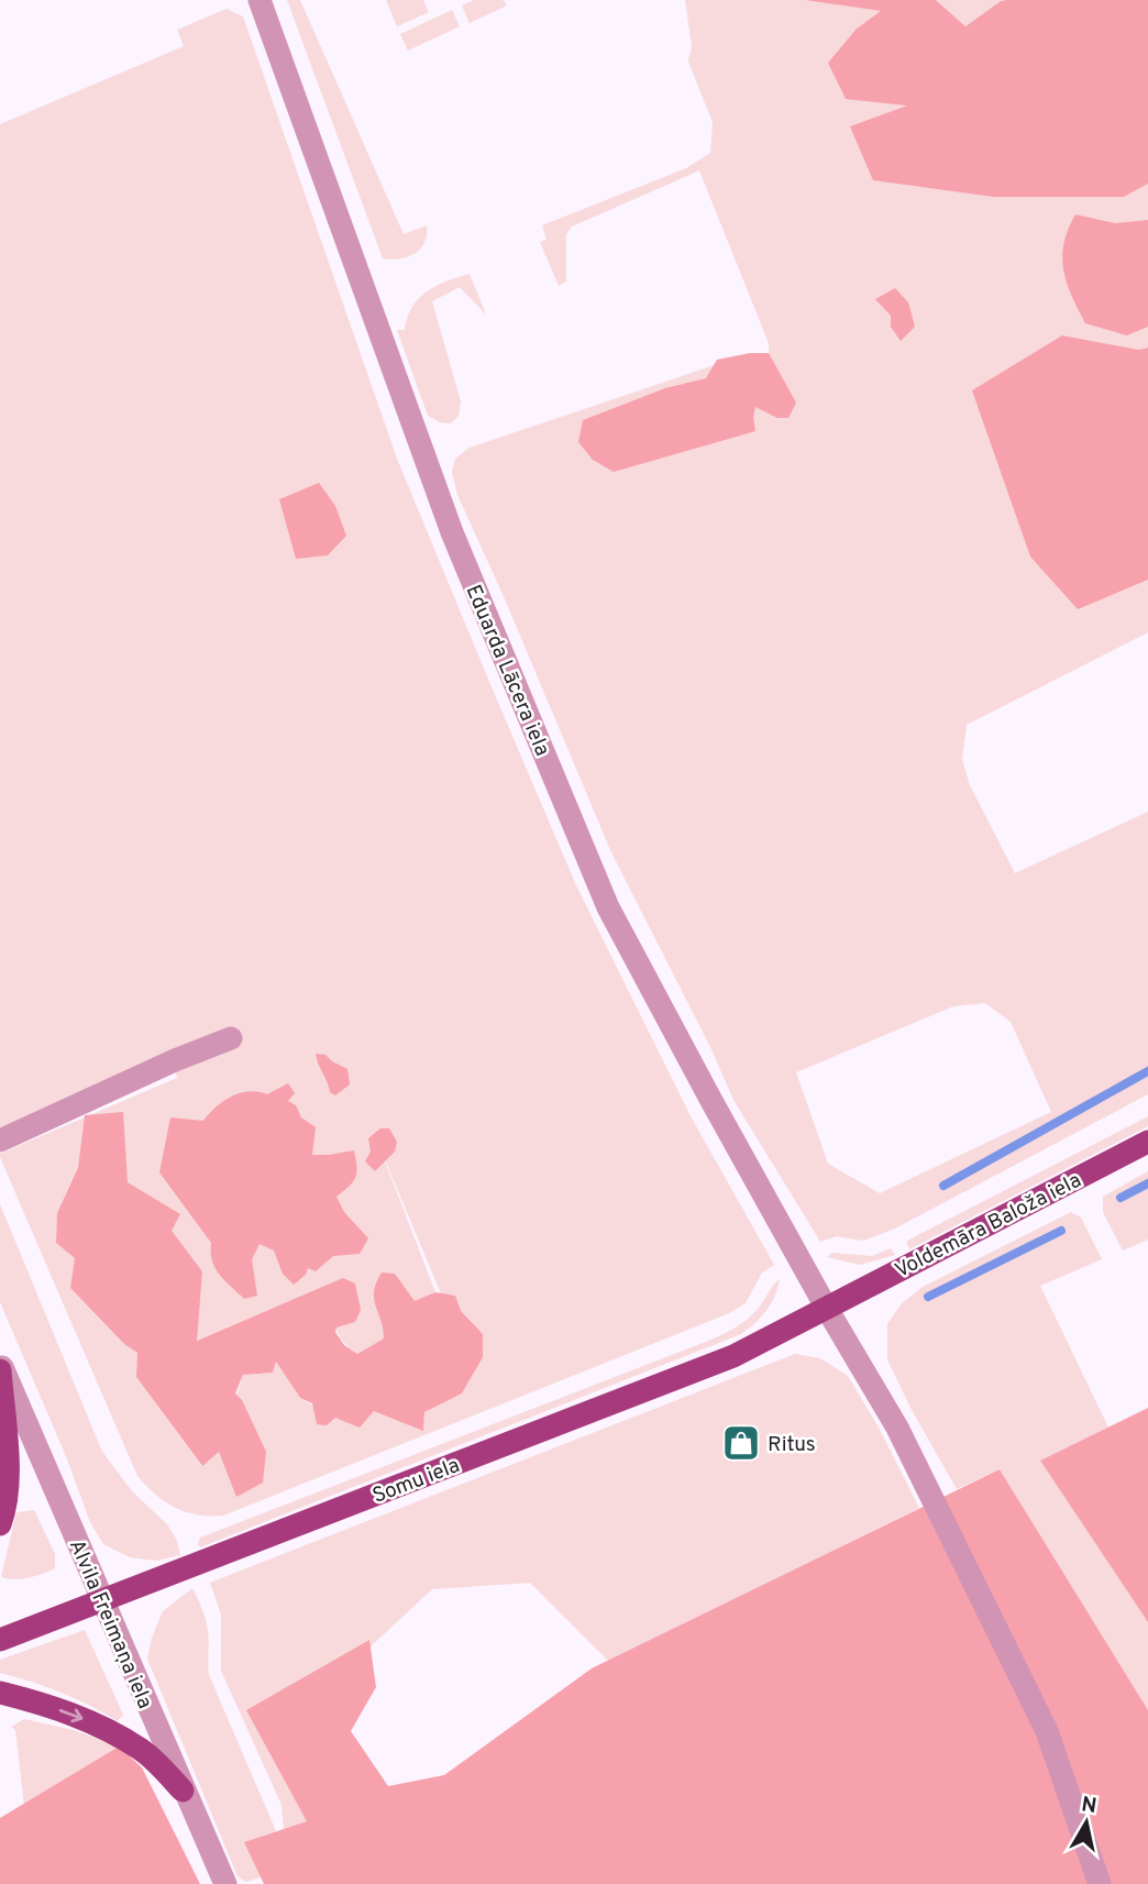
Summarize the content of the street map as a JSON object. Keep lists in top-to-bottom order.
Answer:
{
  "streets": {
    "main road": ["Voldemāra Baloža iela", "Somu iela"],
    "street": ["Eduarda Lācera iela", "Alvila Freimaņa iela"]
  },
  "crossings": [
    ["Eduarda Lācera iela", "Voldemāra Baloža iela"],
    ["Eduarda Lācera iela", "Somu iela"],
    ["Voldemāra Baloža iela", "Somu iela"],
    ["Somu iela", "Alvila Freimaņa iela"]
  ],
  "places": {
    "shop": ["Ritus"]
  },
  "north": "top"
}
